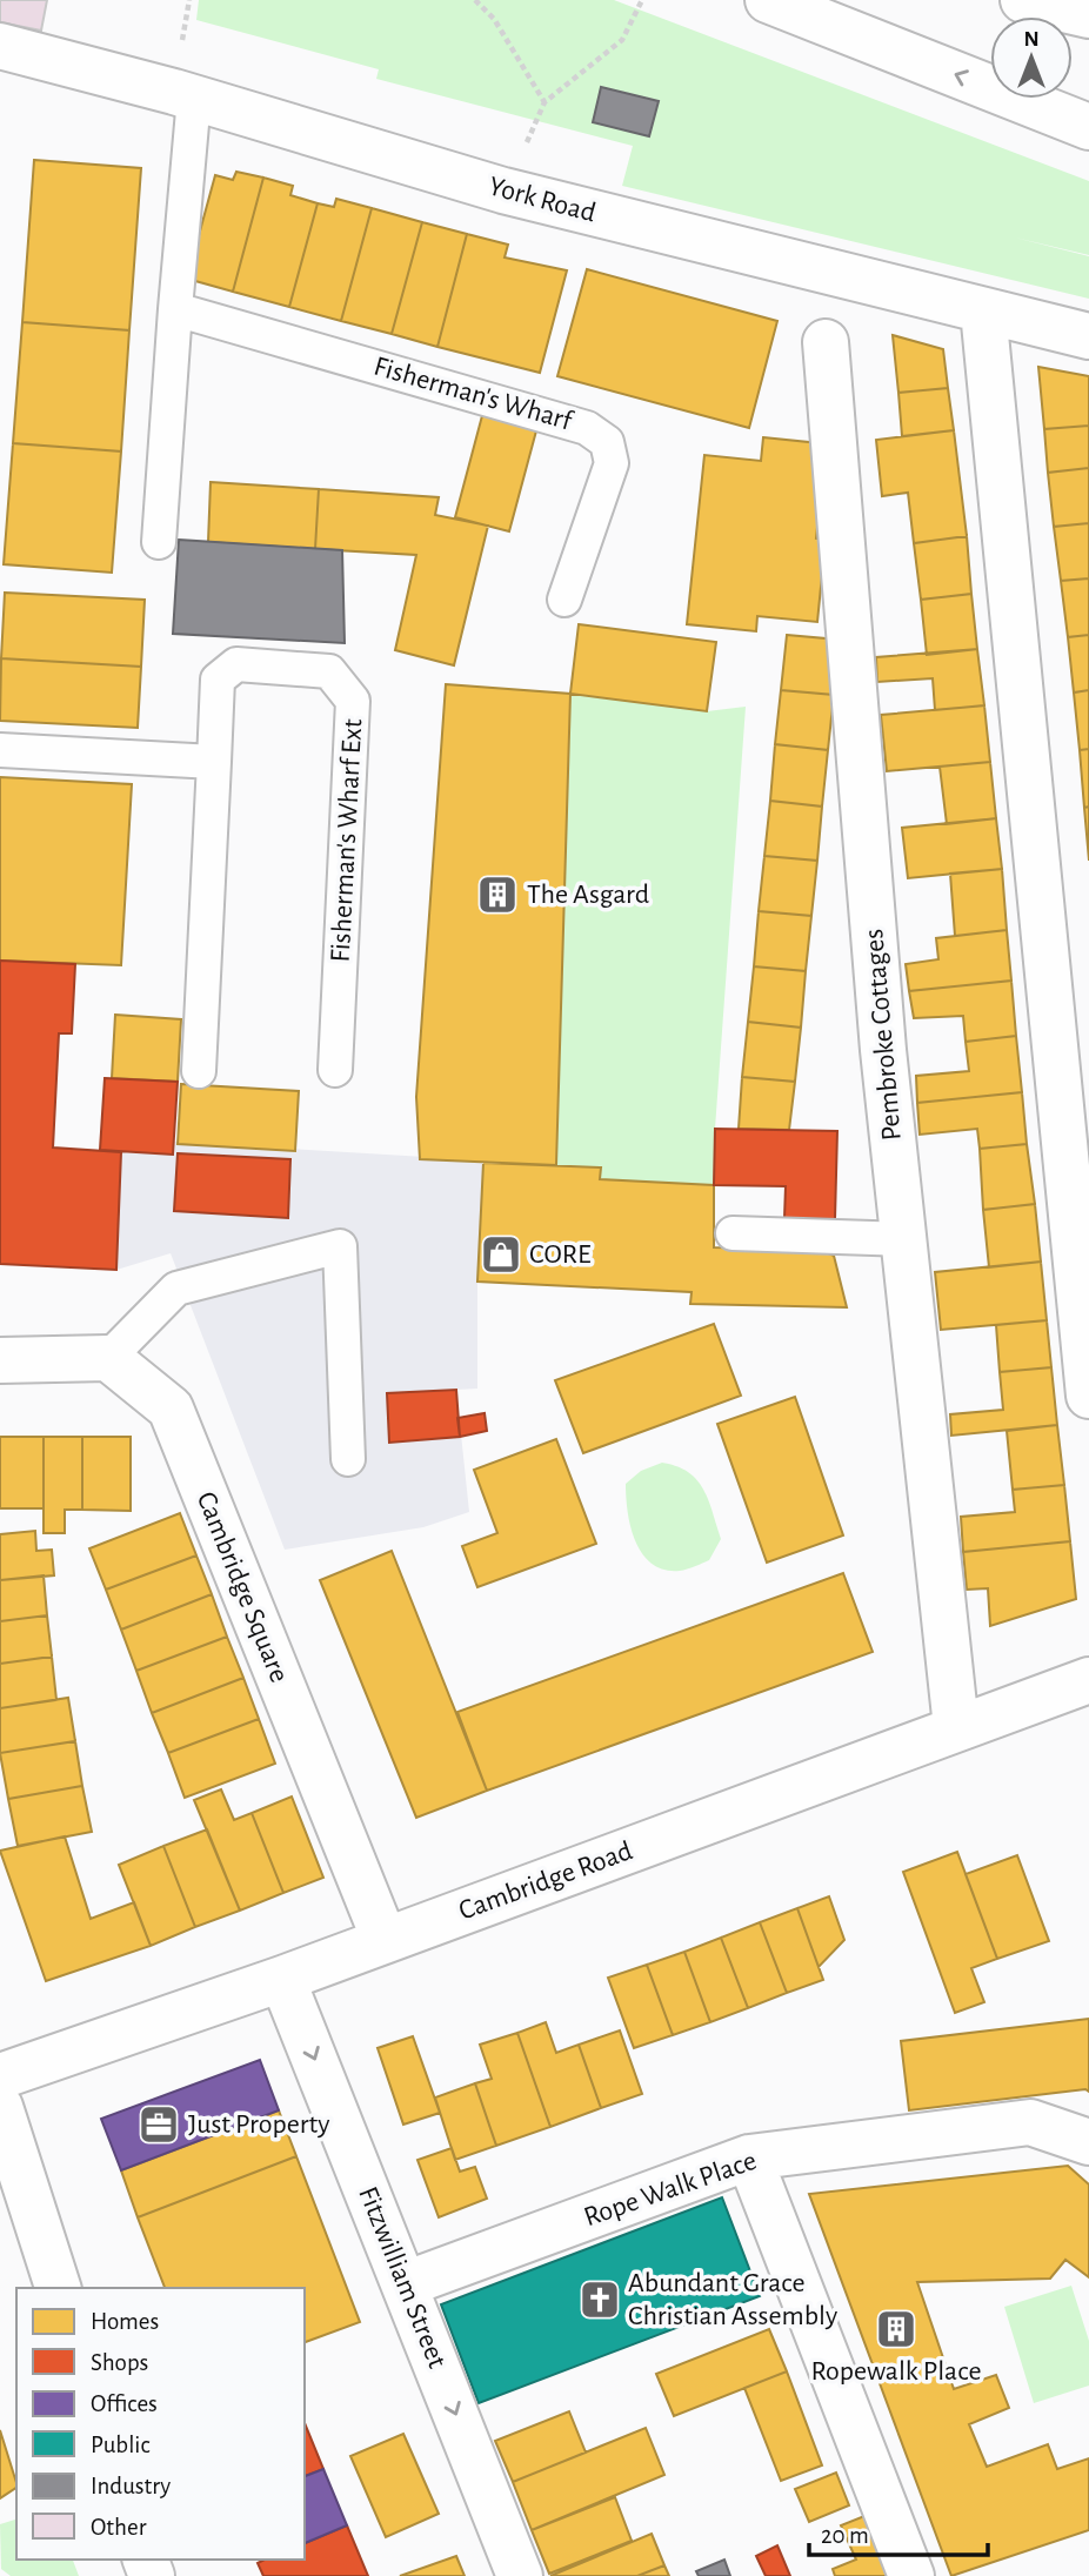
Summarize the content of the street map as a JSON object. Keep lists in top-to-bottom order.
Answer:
{
  "streets": {
    "street": [
      "York Road",
      "Pembroke Cottages",
      "Cambridge Square",
      "Cambridge Road",
      "Rope Walk Place",
      "Fitzwilliam Street"
    ],
    "lane": ["Fisherman's Wharf", "Fisherman's Wharf Ext"]
  },
  "crossings": [
    ["Pembroke Cottages", "Cambridge Road"],
    ["Cambridge Square", "Cambridge Road"],
    ["Cambridge Road", "Fitzwilliam Street"],
    ["Rope Walk Place", "Fitzwilliam Street"]
  ],
  "places": {
    "building": ["The Asgard", "Ropewalk Place"],
    "shop": ["CORE"],
    "office": ["Just Property"],
    "church": ["Abundant Grace Christian Assembly"]
  },
  "legend": [
    "Homes",
    "Shops",
    "Offices",
    "Public",
    "Industry",
    "Other"
  ],
  "scale_bar": "20 m",
  "north": "top"
}
